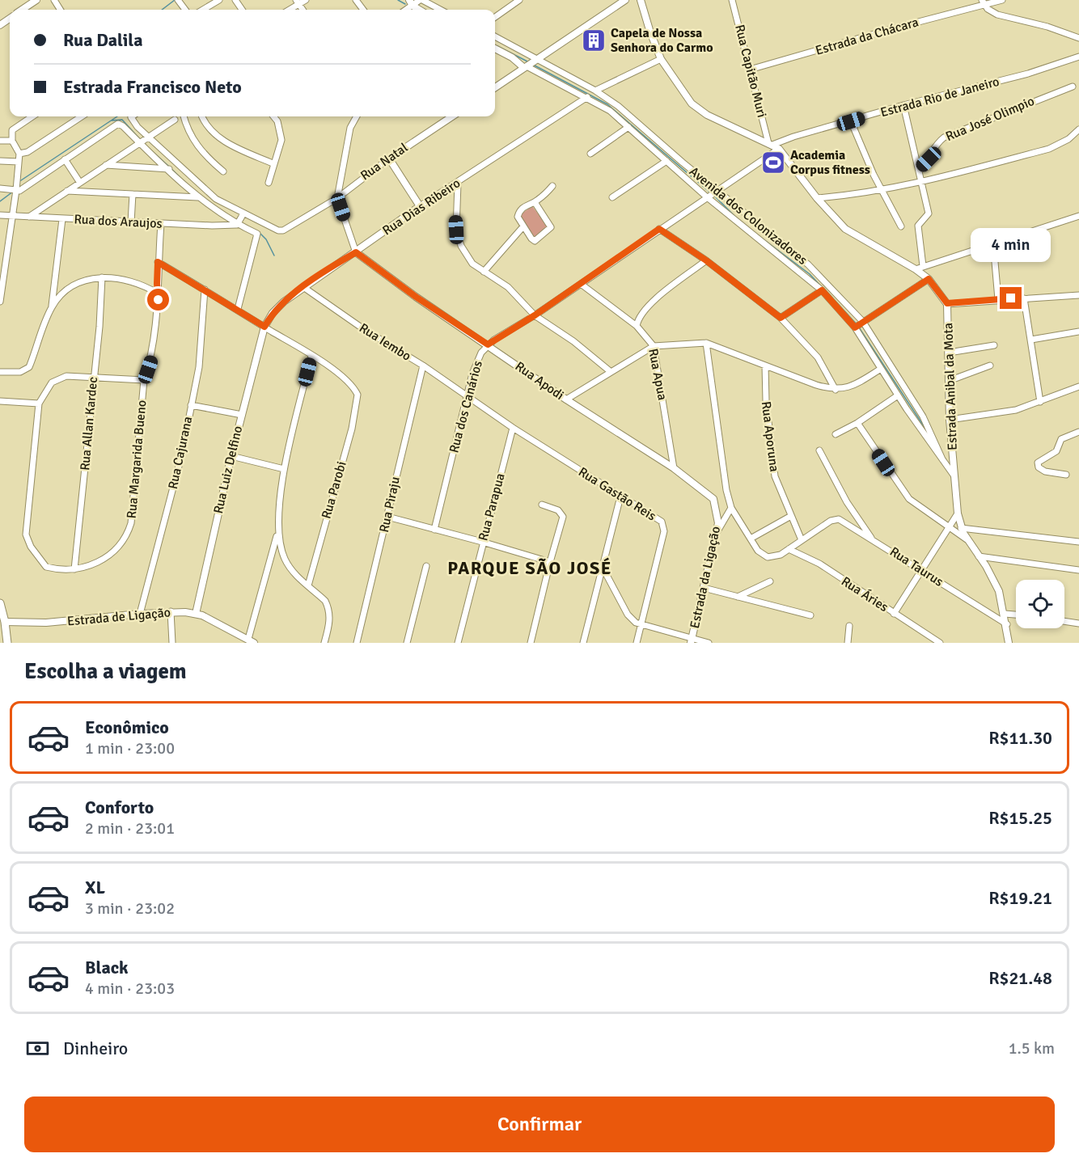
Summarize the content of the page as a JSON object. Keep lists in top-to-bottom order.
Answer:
{
  "streets": {
    "street": [
      "Estrada da Chácara",
      "Rua Capitão Muri",
      "Estrada Rio de Janeiro",
      "Rua José Olimpio",
      "Rua Natal",
      "Rua Dias Ribeiro",
      "Avenida dos Colonizadores",
      "Rua dos Araujos",
      "Rua Iembo",
      "Rua Apua",
      "Rua Apodi",
      "Estrada Anibal da Mota",
      "Rua dos Canários",
      "Rua Allan Kardec",
      "Rua Aporuna",
      "Rua Cajurana",
      "Rua Margarida Bueno",
      "Rua Luiz Delfino",
      "Rua Parobi",
      "Rua Gastão Reis",
      "Rua Piraju",
      "Rua Parapua",
      "Rua Taurus",
      "Estrada da Ligação",
      "Rua Áries",
      "Estrada de Ligação"
    ]
  },
  "crossings": [
    ["Estrada da Chácara", "Rua Capitão Muri"],
    ["Rua Capitão Muri", "Estrada Rio de Janeiro"],
    ["Rua Capitão Muri", "Estrada Anibal da Mota"],
    ["Estrada Rio de Janeiro", "Estrada Anibal da Mota"],
    ["Rua Dias Ribeiro", "Avenida dos Colonizadores"],
    ["Rua Dias Ribeiro", "Rua Iembo"],
    ["Rua Dias Ribeiro", "Rua Apodi"],
    ["Rua Dias Ribeiro", "Rua Luiz Delfino"],
    ["Avenida dos Colonizadores", "Estrada Anibal da Mota"],
    ["Avenida dos Colonizadores", "Rua dos Canários"],
    ["Rua dos Araujos", "Rua Margarida Bueno"],
    ["Rua Iembo", "Rua dos Canários"],
    ["Rua Iembo", "Rua Gastão Reis"],
    ["Rua Iembo", "Rua Piraju"],
    ["Rua Apua", "Rua Apodi"],
    ["Rua Apua", "Rua dos Canários"],
    ["Rua Apodi", "Rua dos Canários"],
    ["Rua Apodi", "Estrada da Ligação"],
    ["Estrada Anibal da Mota", "Rua dos Canários"],
    ["Estrada Anibal da Mota", "Rua Taurus"],
    ["Rua dos Canários", "Rua Gastão Reis"],
    ["Rua Allan Kardec", "Rua Margarida Bueno"],
    ["Rua Cajurana", "Estrada de Ligação"],
    ["Rua Luiz Delfino", "Estrada de Ligação"],
    ["Rua Gastão Reis", "Rua Parapua"]
  ],
  "districts": ["PARQUE SÃO JOSÉ"],
  "places": {
    "building": ["Capela de Nossa Senhora do Carmo"],
    "sports": ["Academia Corpus fitness"]
  },
  "page": {
    "banner": ["Rua Dalila", "Estrada Francisco Neto"],
    "bubble": "4 min",
    "heading": "Escolha a viagem",
    "list": [
      {
        "name": "Econômico",
        "note": "1 min · 23:00",
        "value": "R$11.30"
      },
      {
        "name": "Conforto",
        "note": "2 min · 23:01",
        "value": "R$15.25"
      },
      {
        "name": "XL",
        "note": "3 min · 23:02",
        "value": "R$19.21"
      },
      {
        "name": "Black",
        "note": "4 min · 23:03",
        "value": "R$21.48"
      }
    ],
    "pay": ["Dinheiro", "1.5 km"],
    "buttons": "Confirmar"
  }
}
